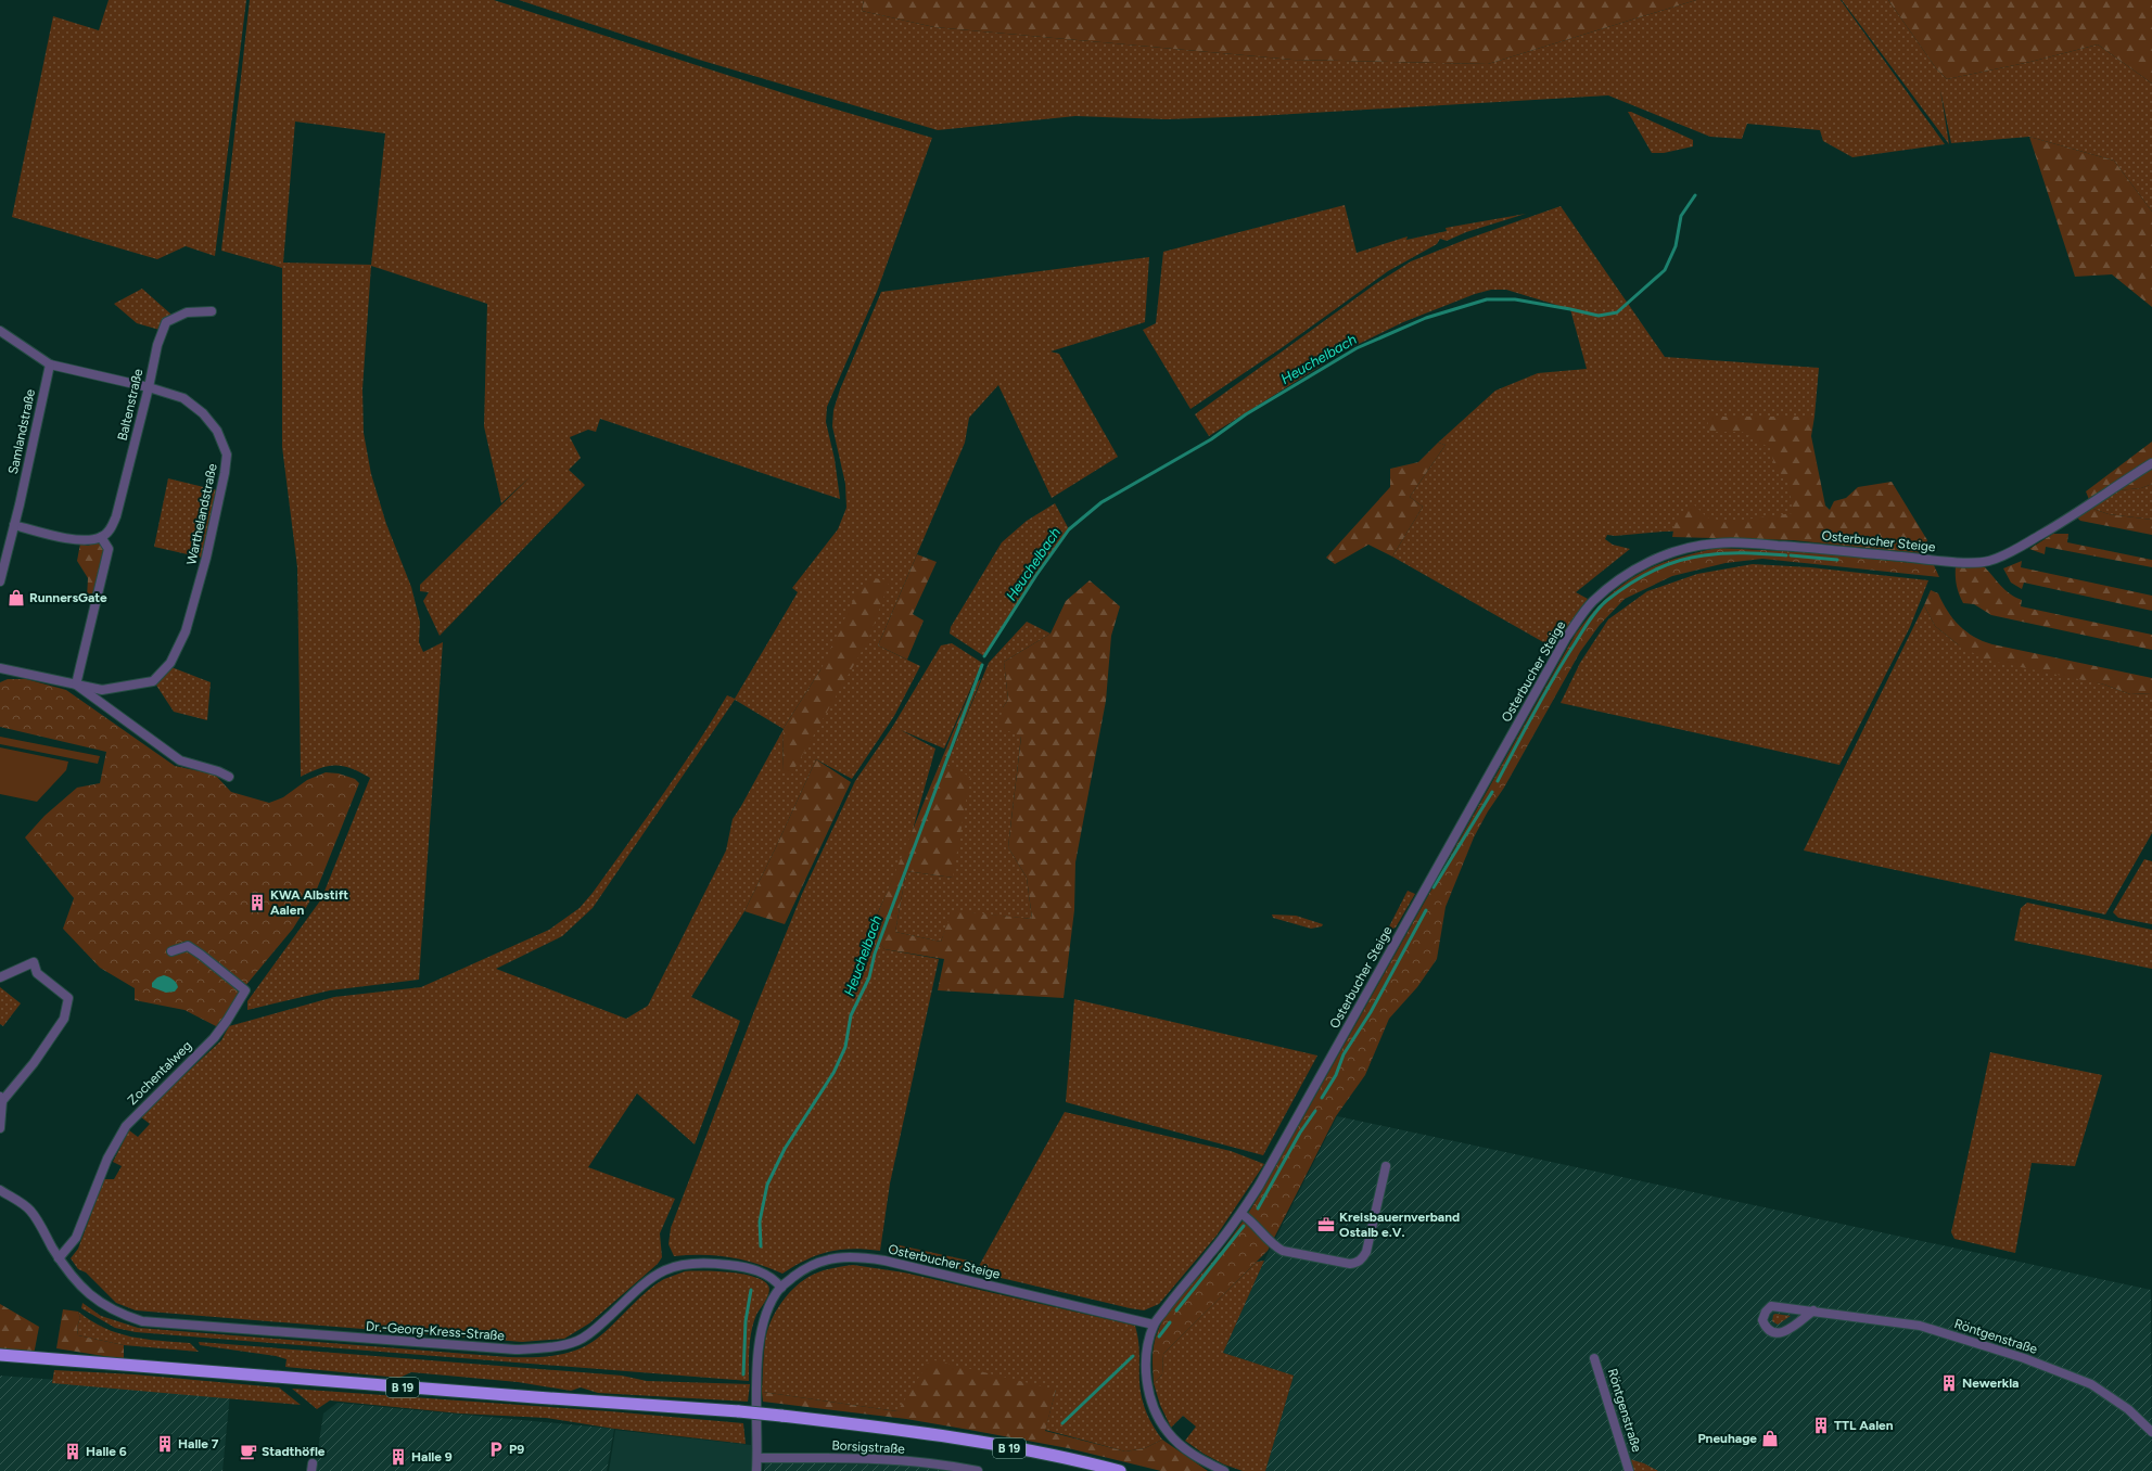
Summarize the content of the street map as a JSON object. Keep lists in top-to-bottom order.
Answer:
{
  "streets": {
    "highway": ["B 19"],
    "street": [
      "Baltenstraße",
      "Samlandstraße",
      "Warthelandstraße",
      "Osterbucher Steige",
      "Zochentalweg",
      "Dr.-Georg-Kress-Straße",
      "Röntgenstraße",
      "Borsigstraße"
    ]
  },
  "crossings": [
    ["Baltenstraße", "Warthelandstraße"],
    ["Samlandstraße", "Warthelandstraße"],
    ["Osterbucher Steige", "Dr.-Georg-Kress-Straße"],
    ["Osterbucher Steige", "Borsigstraße"],
    ["Zochentalweg", "Dr.-Georg-Kress-Straße"]
  ],
  "water": ["Heuchelbach"],
  "places": {
    "shop": ["RunnersGate", "Pneuhage"],
    "building": [
      "KWA Albstift Aalen",
      "Newerkla",
      "TTL Aalen",
      "Halle 7",
      "Halle 6",
      "Halle 9"
    ],
    "office": ["Kreisbauernverband Ostalb e.V."],
    "parking": ["P9"],
    "cafe": ["Stadthöfle"]
  }
}
